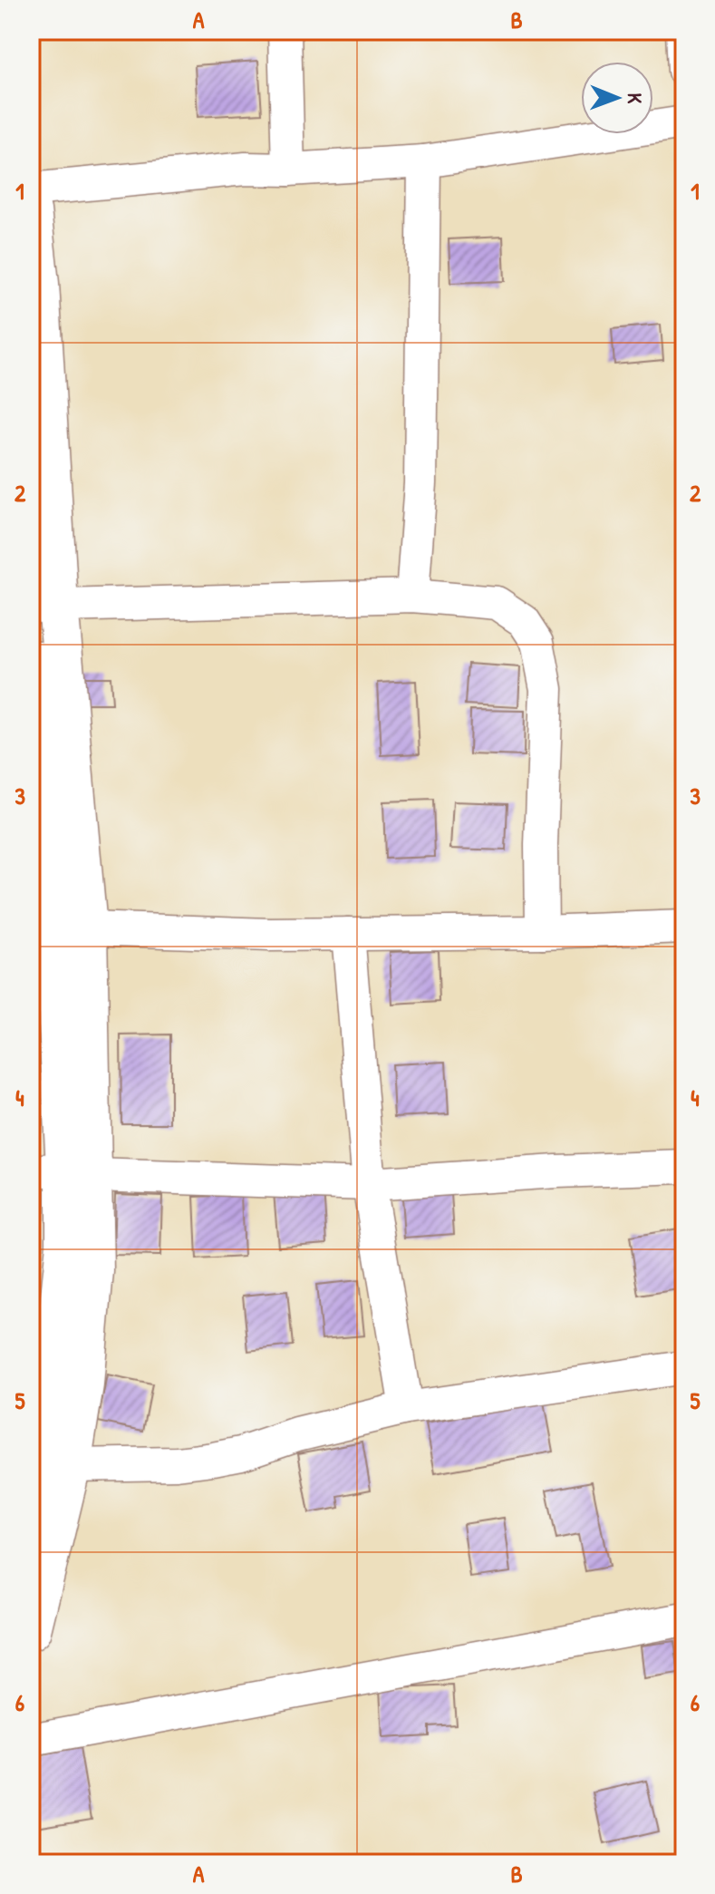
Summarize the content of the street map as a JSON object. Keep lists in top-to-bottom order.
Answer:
{
  "north": "right",
  "grid": {
    "columns": ["A", "B"],
    "rows": [
      "1",
      "2",
      "3",
      "4",
      "5",
      "6"
    ]
  }
}
